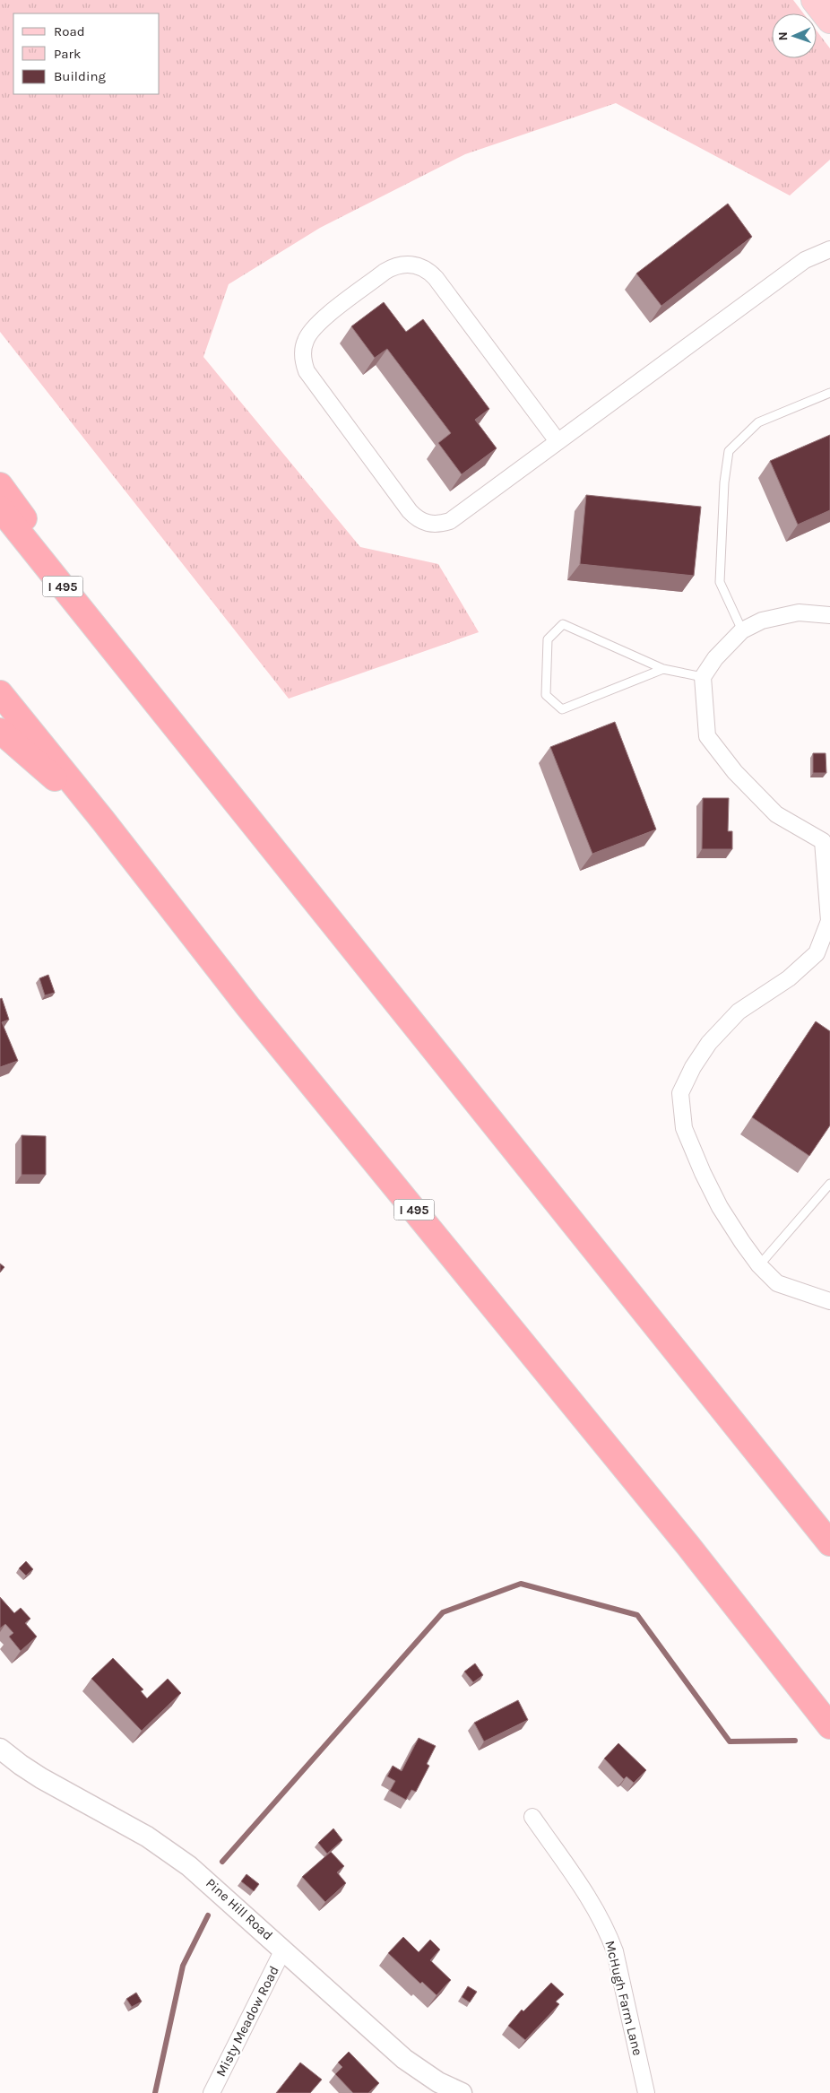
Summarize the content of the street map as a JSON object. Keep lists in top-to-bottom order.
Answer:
{
  "streets": {
    "highway": ["I 495"],
    "street": ["Pine Hill Road", "McHugh Farm Lane", "Misty Meadow Road"]
  },
  "crossings": [
    ["Pine Hill Road", "Misty Meadow Road"]
  ],
  "legend": ["Road", "Park", "Building"],
  "north": "left"
}
